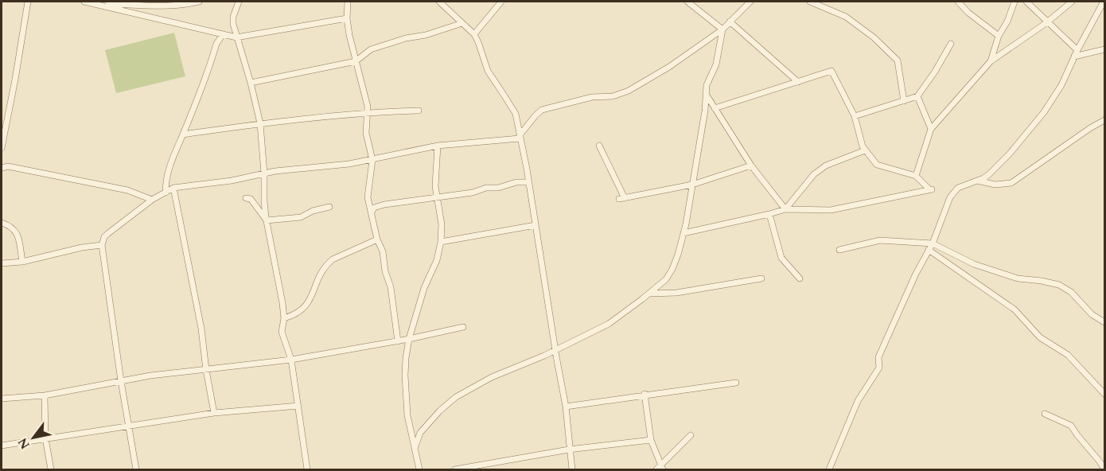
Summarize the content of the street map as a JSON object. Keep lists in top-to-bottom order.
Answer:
{
  "north": "bottom left"
}
